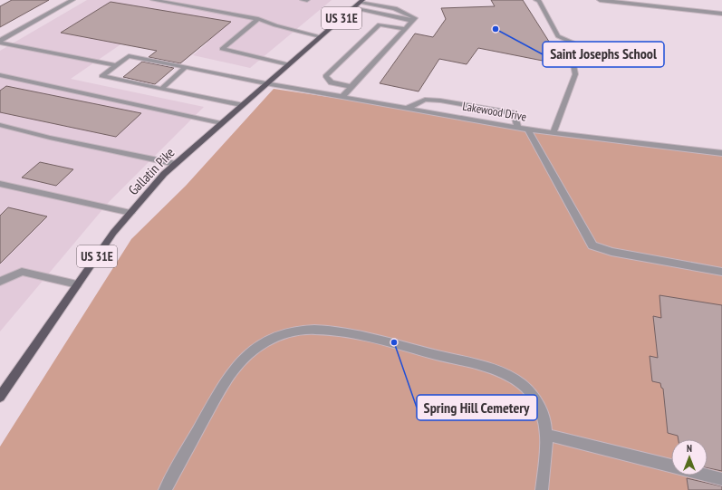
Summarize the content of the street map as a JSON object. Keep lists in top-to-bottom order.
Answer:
{
  "streets": {
    "main road": ["US 31E", "Gallatin Pike"],
    "street": ["Lakewood Drive"]
  },
  "crossings": [
    ["Lakewood Drive", "Gallatin Pike"]
  ],
  "places": ["Saint Josephs School", "Spring Hill Cemetery"],
  "north": "top"
}
